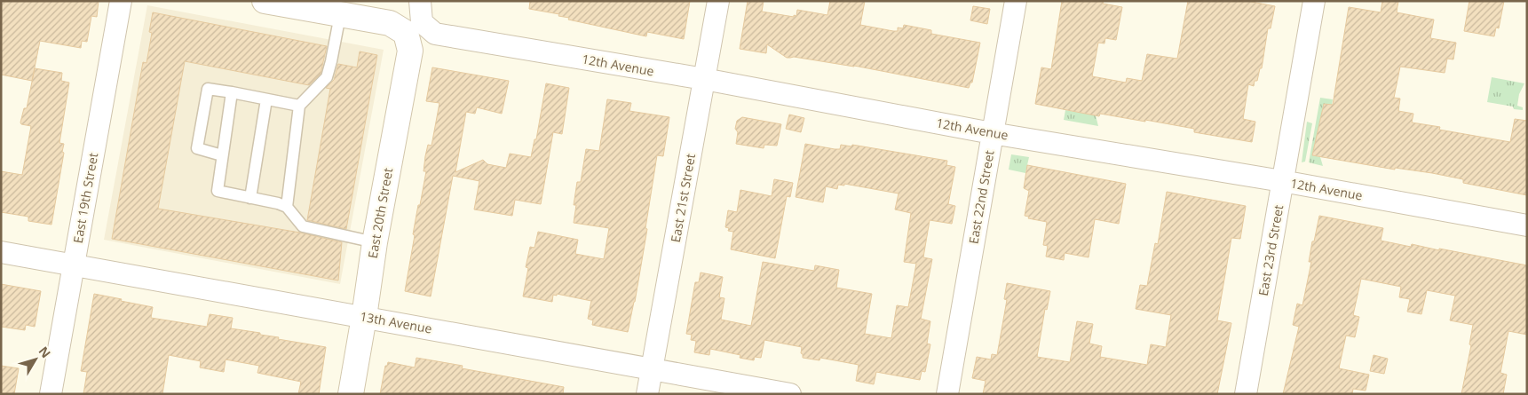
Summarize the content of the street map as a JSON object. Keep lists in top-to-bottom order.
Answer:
{
  "streets": {
    "street": [
      "12th Avenue",
      "East 22nd Street",
      "East 19th Street",
      "East 21st Street",
      "East 20th Street",
      "East 23rd Street",
      "13th Avenue"
    ]
  },
  "crossings": [
    ["12th Avenue", "East 22nd Street"],
    ["12th Avenue", "East 21st Street"],
    ["12th Avenue", "East 20th Street"],
    ["12th Avenue", "East 23rd Street"],
    ["East 19th Street", "13th Avenue"],
    ["East 21st Street", "13th Avenue"],
    ["East 20th Street", "13th Avenue"]
  ],
  "north": "top right"
}
